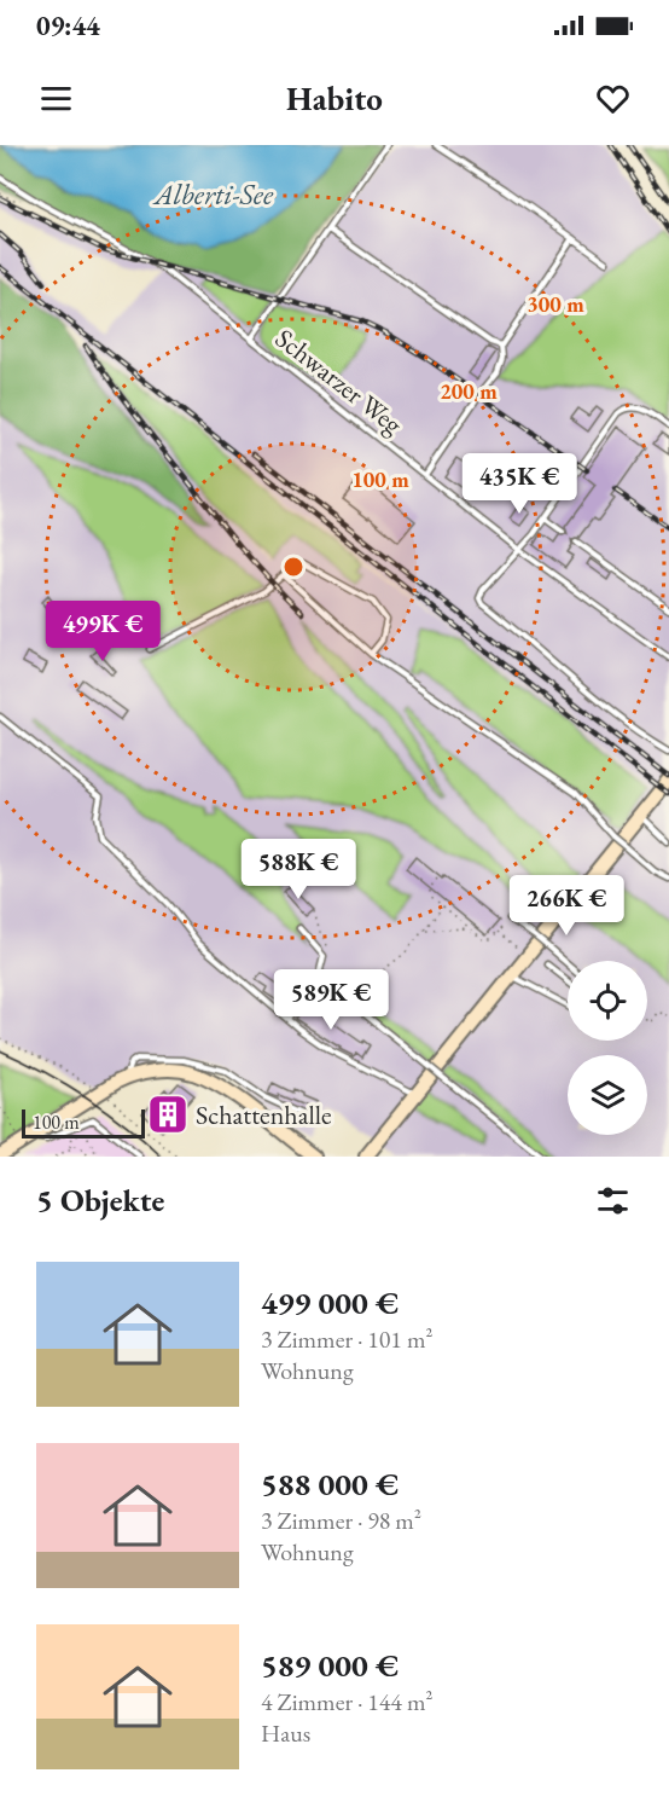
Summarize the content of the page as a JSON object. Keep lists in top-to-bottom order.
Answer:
{
  "streets": {
    "lane": ["Schwarzer Weg"]
  },
  "water": ["Alberti-See"],
  "places": {
    "building": ["Schattenhalle"]
  },
  "scale_bar": "100 m",
  "page": {
    "status": "09:44",
    "header": "Habito",
    "price": [
      "435K €",
      "499K €",
      "588K €",
      "266K €",
      "589K €"
    ],
    "scale": "100 m",
    "heading": "5 Objekte",
    "list": [
      {
        "name": "499 000 €",
        "note": "3 Zimmer · 101 m² · Wohnung"
      },
      {
        "name": "588 000 €",
        "note": "3 Zimmer · 98 m² · Wohnung"
      },
      {
        "name": "589 000 €",
        "note": "4 Zimmer · 144 m² · Haus"
      }
    ]
  },
  "rings": ["300 m", "200 m", "100 m"]
}
